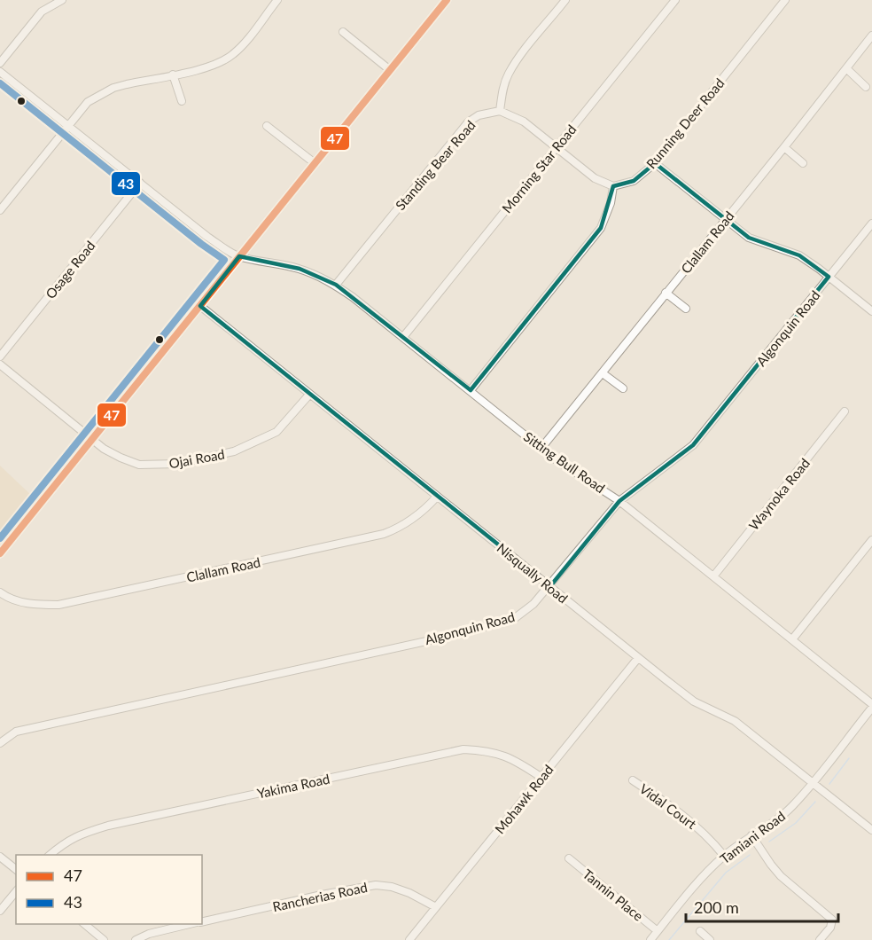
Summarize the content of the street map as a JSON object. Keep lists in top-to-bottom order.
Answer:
{
  "streets": {
    "street": [
      "Running Deer Road",
      "Standing Bear Road",
      "Morning Star Road",
      "Clallam Road",
      "Osage Road",
      "Algonquin Road",
      "Ojai Road",
      "Sitting Bull Road",
      "Waynoka Road",
      "Nisqually Road",
      "Yakima Road",
      "Mohawk Road",
      "Vidal Court",
      "Tamiani Road",
      "Tannin Place",
      "Rancherias Road"
    ]
  },
  "crossings": [
    ["Standing Bear Road", "Sitting Bull Road"],
    ["Morning Star Road", "Sitting Bull Road"],
    ["Clallam Road", "Sitting Bull Road"],
    ["Clallam Road", "Nisqually Road"],
    ["Algonquin Road", "Sitting Bull Road"],
    ["Algonquin Road", "Nisqually Road"],
    ["Ojai Road", "Nisqually Road"],
    ["Sitting Bull Road", "Waynoka Road"],
    ["Sitting Bull Road", "Tamiani Road"],
    ["Nisqually Road", "Mohawk Road"],
    ["Nisqually Road", "Tamiani Road"],
    ["Yakima Road", "Mohawk Road"],
    ["Mohawk Road", "Rancherias Road"],
    ["Vidal Court", "Tamiani Road"],
    ["Tamiani Road", "Tannin Place"]
  ],
  "lines": ["transit line 47", "transit line 43"],
  "legend": ["47", "43"],
  "scale_bar": "200 m"
}
